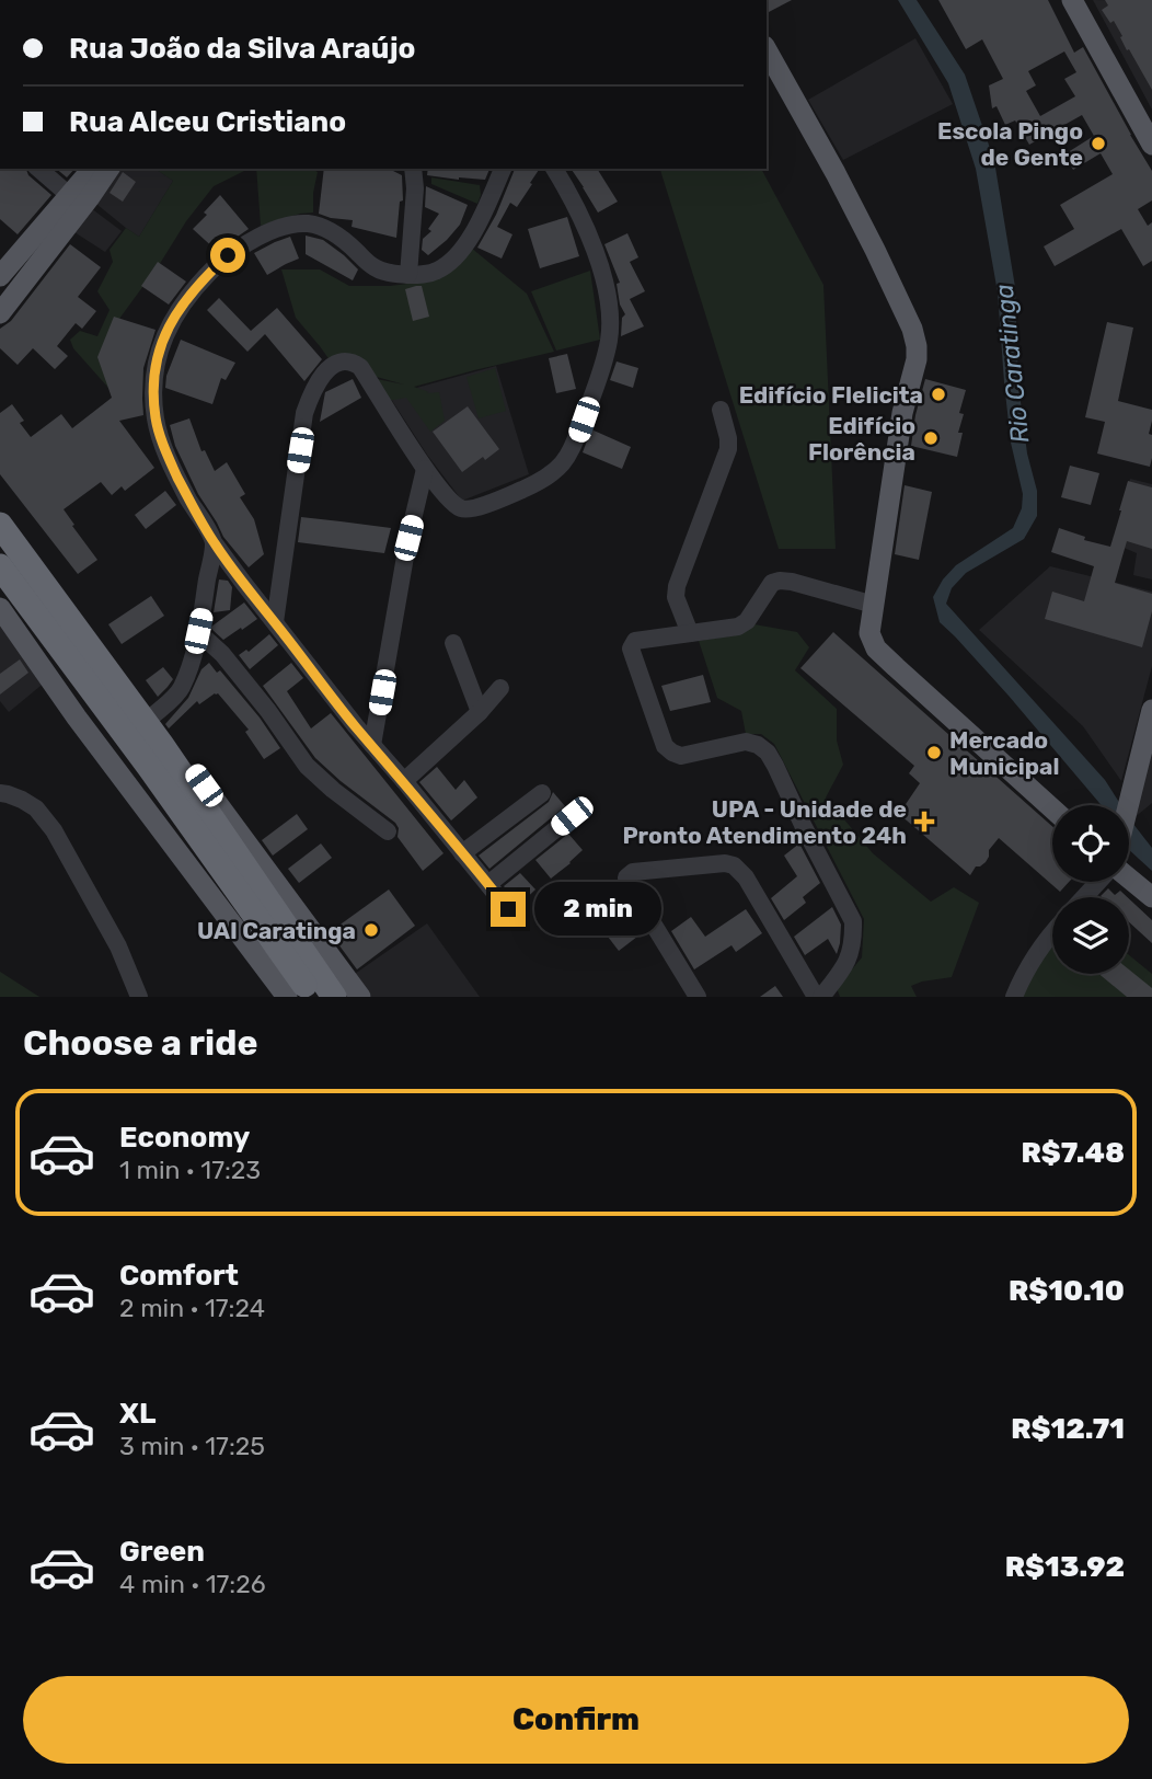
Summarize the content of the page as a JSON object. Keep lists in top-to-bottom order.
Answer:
{
  "water": ["Rio Caratinga"],
  "places": {
    "other": [
      "Escola Pingo de Gente",
      "Edifício Flelicita",
      "Edifício Florência",
      "Mercado Municipal",
      "UAI Caratinga"
    ],
    "health": ["UPA - Unidade de Pronto Atendimento 24h"]
  },
  "page": {
    "banner": ["Rua João da Silva Araújo", "Rua Alceu Cristiano"],
    "bubble": "2 min",
    "heading": "Choose a ride",
    "list": [
      {
        "name": "Economy",
        "note": "1 min · 17:23",
        "value": "R$7.48"
      },
      {
        "name": "Comfort",
        "note": "2 min · 17:24",
        "value": "R$10.10"
      },
      {
        "name": "XL",
        "note": "3 min · 17:25",
        "value": "R$12.71"
      },
      {
        "name": "Green",
        "note": "4 min · 17:26",
        "value": "R$13.92"
      }
    ],
    "buttons": "Confirm"
  }
}
